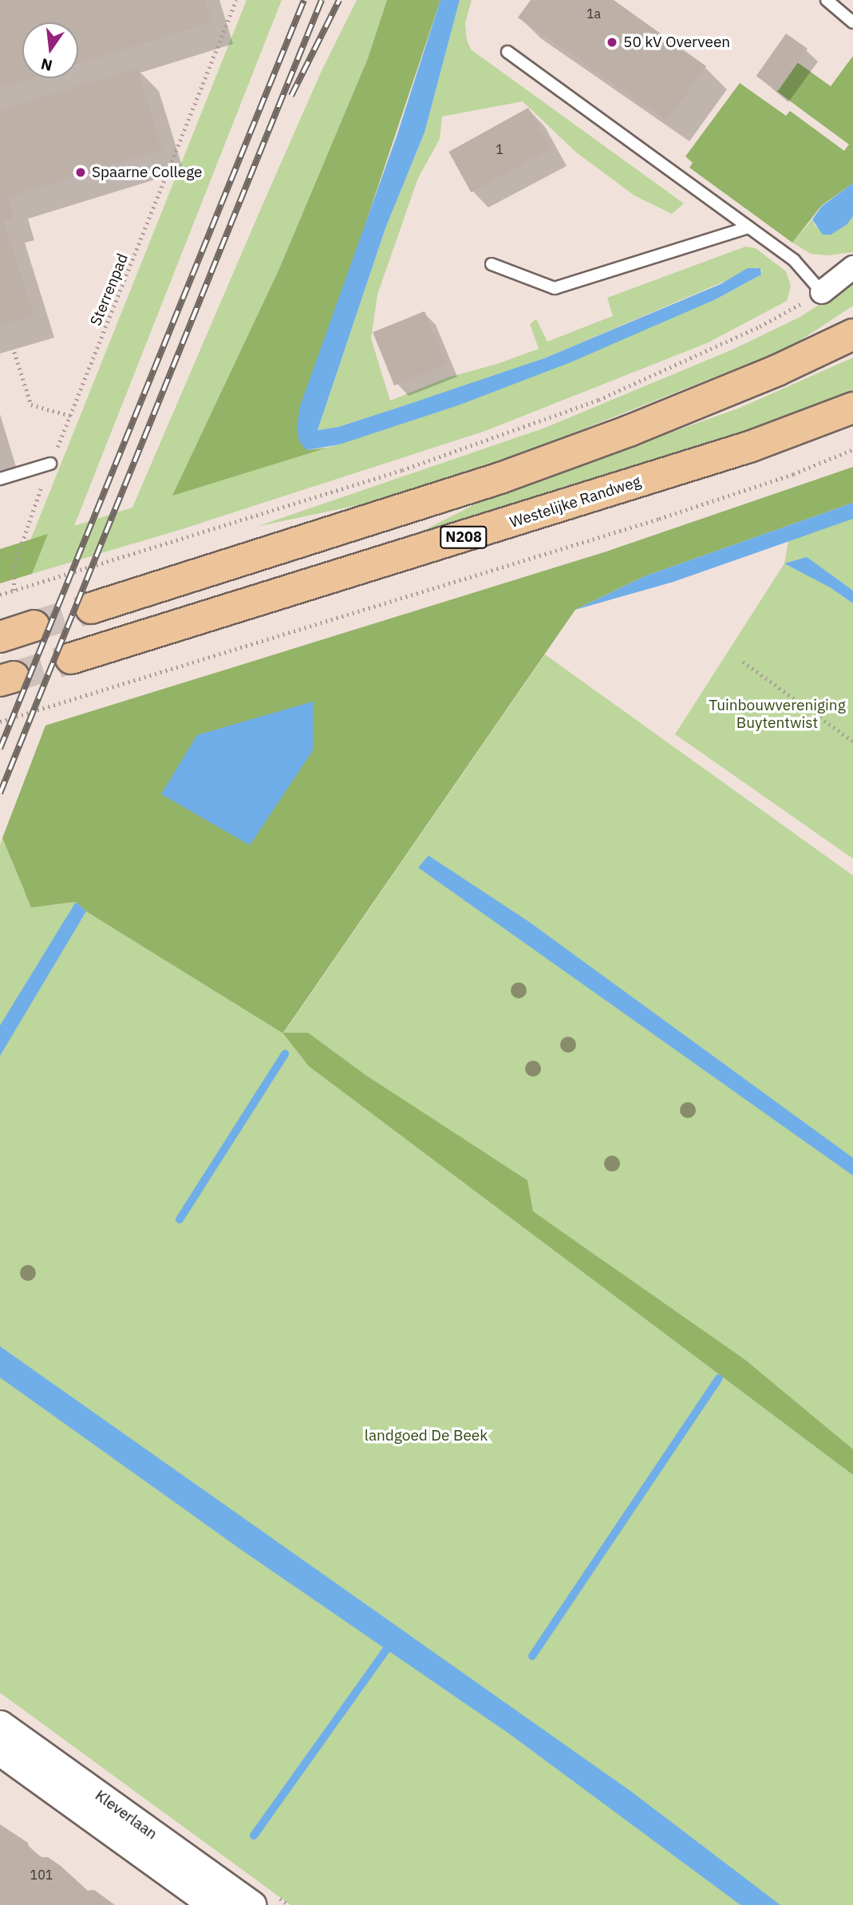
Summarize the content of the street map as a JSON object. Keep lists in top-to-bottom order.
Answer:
{
  "streets": {
    "main road": ["Westelijke Randweg", "N208"],
    "street": ["Kleverlaan"],
    "path": ["Sterrenpad"]
  },
  "parks": ["Tuinbouwvereniging Buytentwist", "landgoed De Beek"],
  "places": ["50 kV Overveen", "Spaarne College"],
  "house_numbers": ["1a", "1", "101"],
  "north": "bottom"
}
